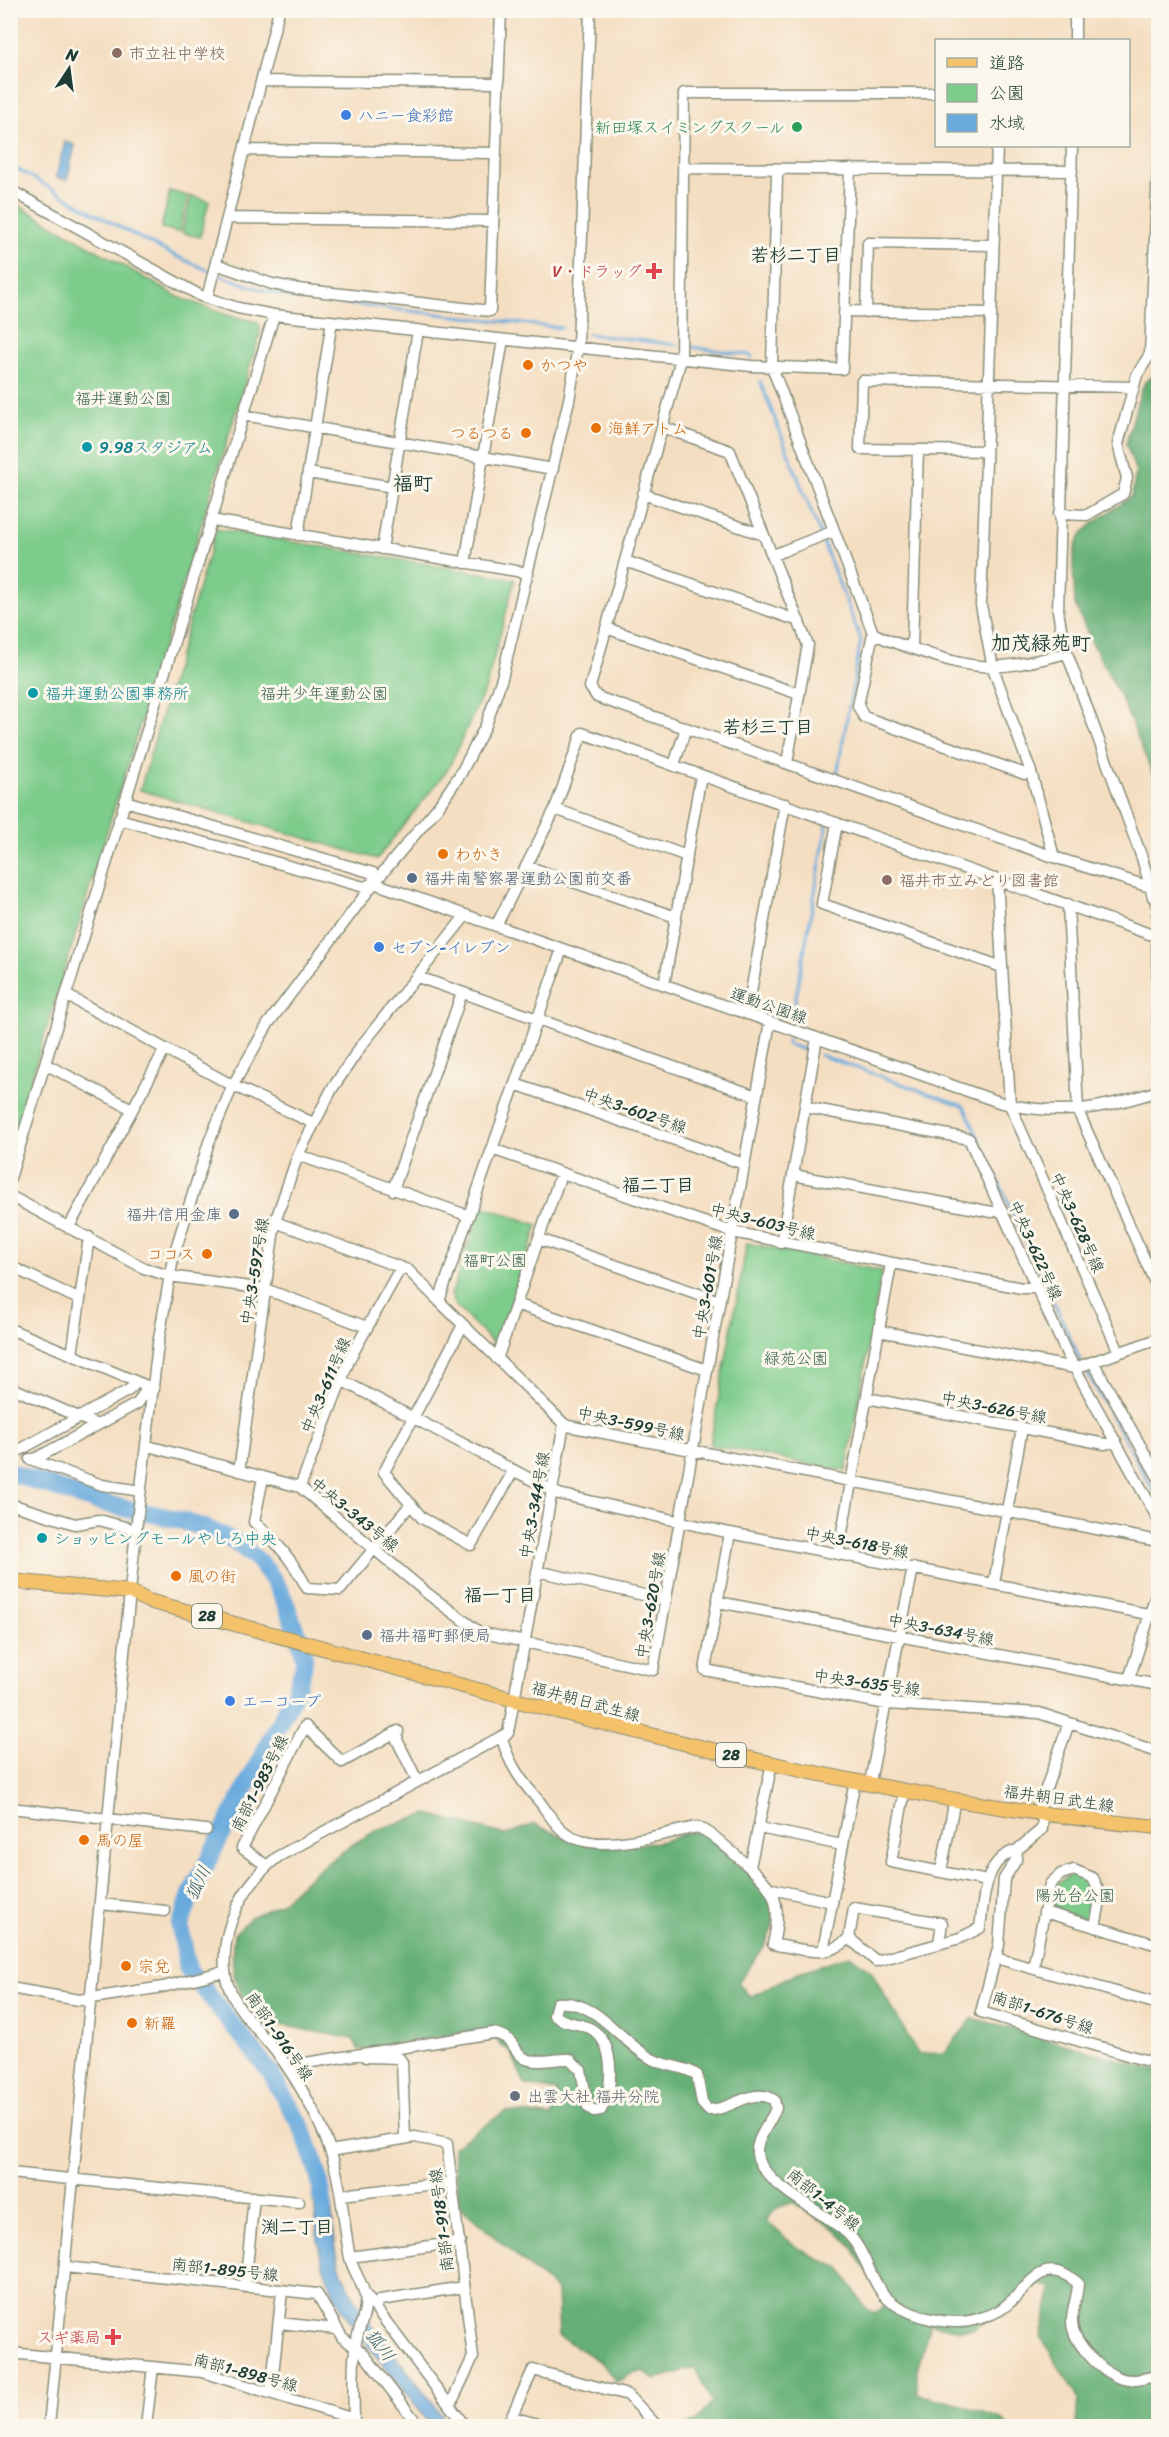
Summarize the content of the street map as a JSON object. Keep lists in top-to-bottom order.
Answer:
{
  "streets": {
    "main road": ["28", "福井朝日武生線"],
    "street": [
      "運動公園線",
      "中央3-602号線",
      "中央3-603号線",
      "中央3-628号線",
      "中央3-622号線",
      "中央3-597号線",
      "中央3-601号線",
      "中央3-611号線",
      "中央3-626号線",
      "中央3-599号線",
      "中央3-344号線",
      "中央3-343号線",
      "中央3-618号線",
      "中央3-620号線",
      "中央3-634号線",
      "中央3-635号線",
      "南部1-983号線",
      "南部1-676号線",
      "南部1-916号線",
      "南部1-4号線",
      "南部1-918号線",
      "南部1-895号線",
      "南部1-898号線"
    ]
  },
  "crossings": [
    ["運動公園線", "中央3-628号線"],
    ["運動公園線", "中央3-597号線"],
    ["運動公園線", "中央3-601号線"],
    ["中央3-602号線", "中央3-601号線"],
    ["中央3-603号線", "中央3-622号線"],
    ["中央3-603号線", "中央3-601号線"],
    ["中央3-622号線", "中央3-626号線"],
    ["中央3-597号線", "中央3-599号線"],
    ["中央3-597号線", "中央3-343号線"],
    ["中央3-601号線", "中央3-599号線"],
    ["中央3-601号線", "中央3-620号線"],
    ["中央3-611号線", "中央3-599号線"],
    ["中央3-611号線", "中央3-343号線"],
    ["中央3-611号線", "中央3-618号線"],
    ["中央3-599号線", "中央3-344号線"],
    ["中央3-599号線", "中央3-620号線"],
    ["中央3-344号線", "中央3-343号線"],
    ["中央3-344号線", "中央3-618号線"],
    ["中央3-344号線", "中央3-620号線"],
    ["中央3-344号線", "福井朝日武生線"],
    ["中央3-343号線", "中央3-620号線"],
    ["中央3-618号線", "中央3-620号線"],
    ["中央3-618号線", "中央3-635号線"],
    ["中央3-634号線", "中央3-635号線"],
    ["中央3-635号線", "南部1-676号線"],
    ["福井朝日武生線", "南部1-676号線"],
    ["南部1-983号線", "南部1-916号線"],
    ["南部1-916号線", "南部1-4号線"],
    ["南部1-916号線", "南部1-918号線"]
  ],
  "districts": [
    "若杉二丁目",
    "福町",
    "加茂緑苑町",
    "若杉三丁目",
    "福二丁目",
    "福一丁目",
    "渕二丁目"
  ],
  "water": ["狐川"],
  "parks": [
    "福井運動公園",
    "福井少年運動公園",
    "福町公園",
    "緑苑公園",
    "陽光台公園"
  ],
  "places": {
    "other": [
      "市立社中学校",
      "ハニー食彩館",
      "新田塚スイミングスクール",
      "かつや",
      "海鮮アトム",
      "つるつる",
      "9.98スタジアム",
      "福井運動公園事務所",
      "わかき",
      "福井南警察署運動公園前交番",
      "福井市立みどり図書館",
      "セブン-イレブン",
      "福井信用金庫",
      "ココス",
      "ショッピングモールやしろ中央",
      "風の街",
      "福井福町郵便局",
      "エーコープ",
      "馬の屋",
      "宗兌",
      "新羅",
      "出雲大社 福井分院"
    ],
    "health": ["V・ドラッグ", "スギ薬局"]
  },
  "legend": ["道路", "公園", "水域"],
  "north": "top"
}
